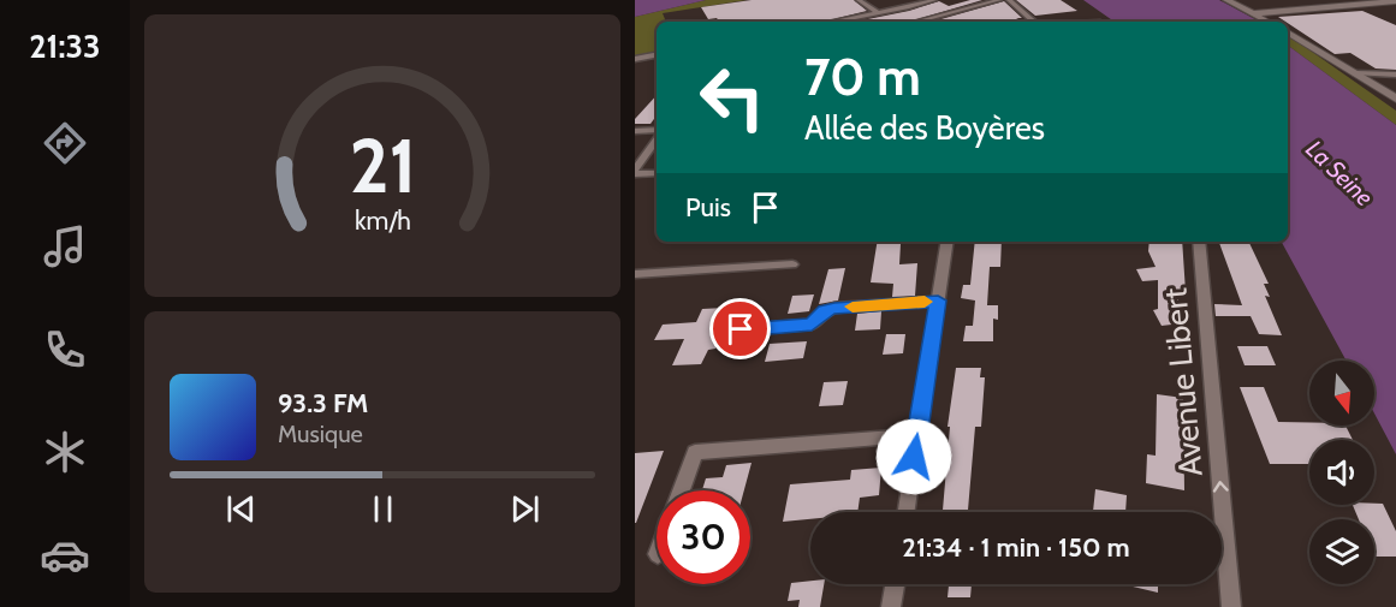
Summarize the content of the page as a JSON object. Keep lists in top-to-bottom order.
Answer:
{
  "streets": {
    "street": ["Avenue Libert"]
  },
  "one_way": ["Avenue Libert"],
  "water": ["La Seine"],
  "north": "bottom",
  "page": {
    "tabs": "21:33",
    "turn": ["70 m", "Allée des Boyères"],
    "then": "Puis",
    "song": ["93.3 FM", "Musique"],
    "limit": "30",
    "trip": "21:34 · 1 min · 150 m",
    "gauge": ["21", "km/h"]
  }
}
